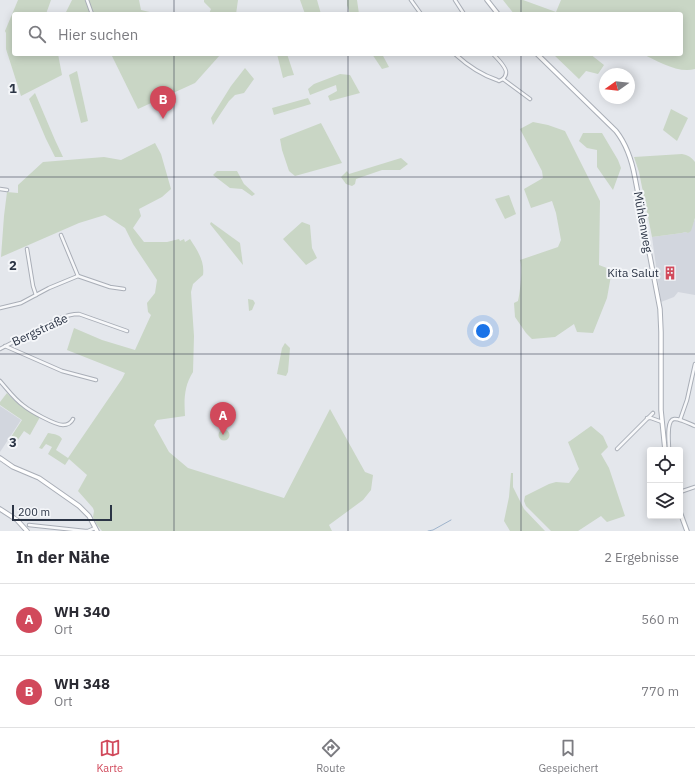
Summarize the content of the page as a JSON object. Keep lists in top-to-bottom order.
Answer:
{
  "streets": {
    "street": ["Mühlenweg", "Bergstraße"]
  },
  "places": {
    "building": ["Kita Salut"]
  },
  "scale_bar": "200 m",
  "north": "left",
  "page": {
    "search": "Hier suchen",
    "pins": ["B", "A"],
    "scale": "200 m",
    "heading": ["In der Nähe", "2 Ergebnisse"],
    "list": [
      {
        "mark": "A",
        "name": "WH 340",
        "note": "Ort",
        "value": "560 m"
      },
      {
        "mark": "B",
        "name": "WH 348",
        "note": "Ort",
        "value": "770 m"
      }
    ],
    "nav": ["Karte", "Route", "Gespeichert"]
  },
  "grid": {
    "rows": ["1", "2", "3"]
  }
}
